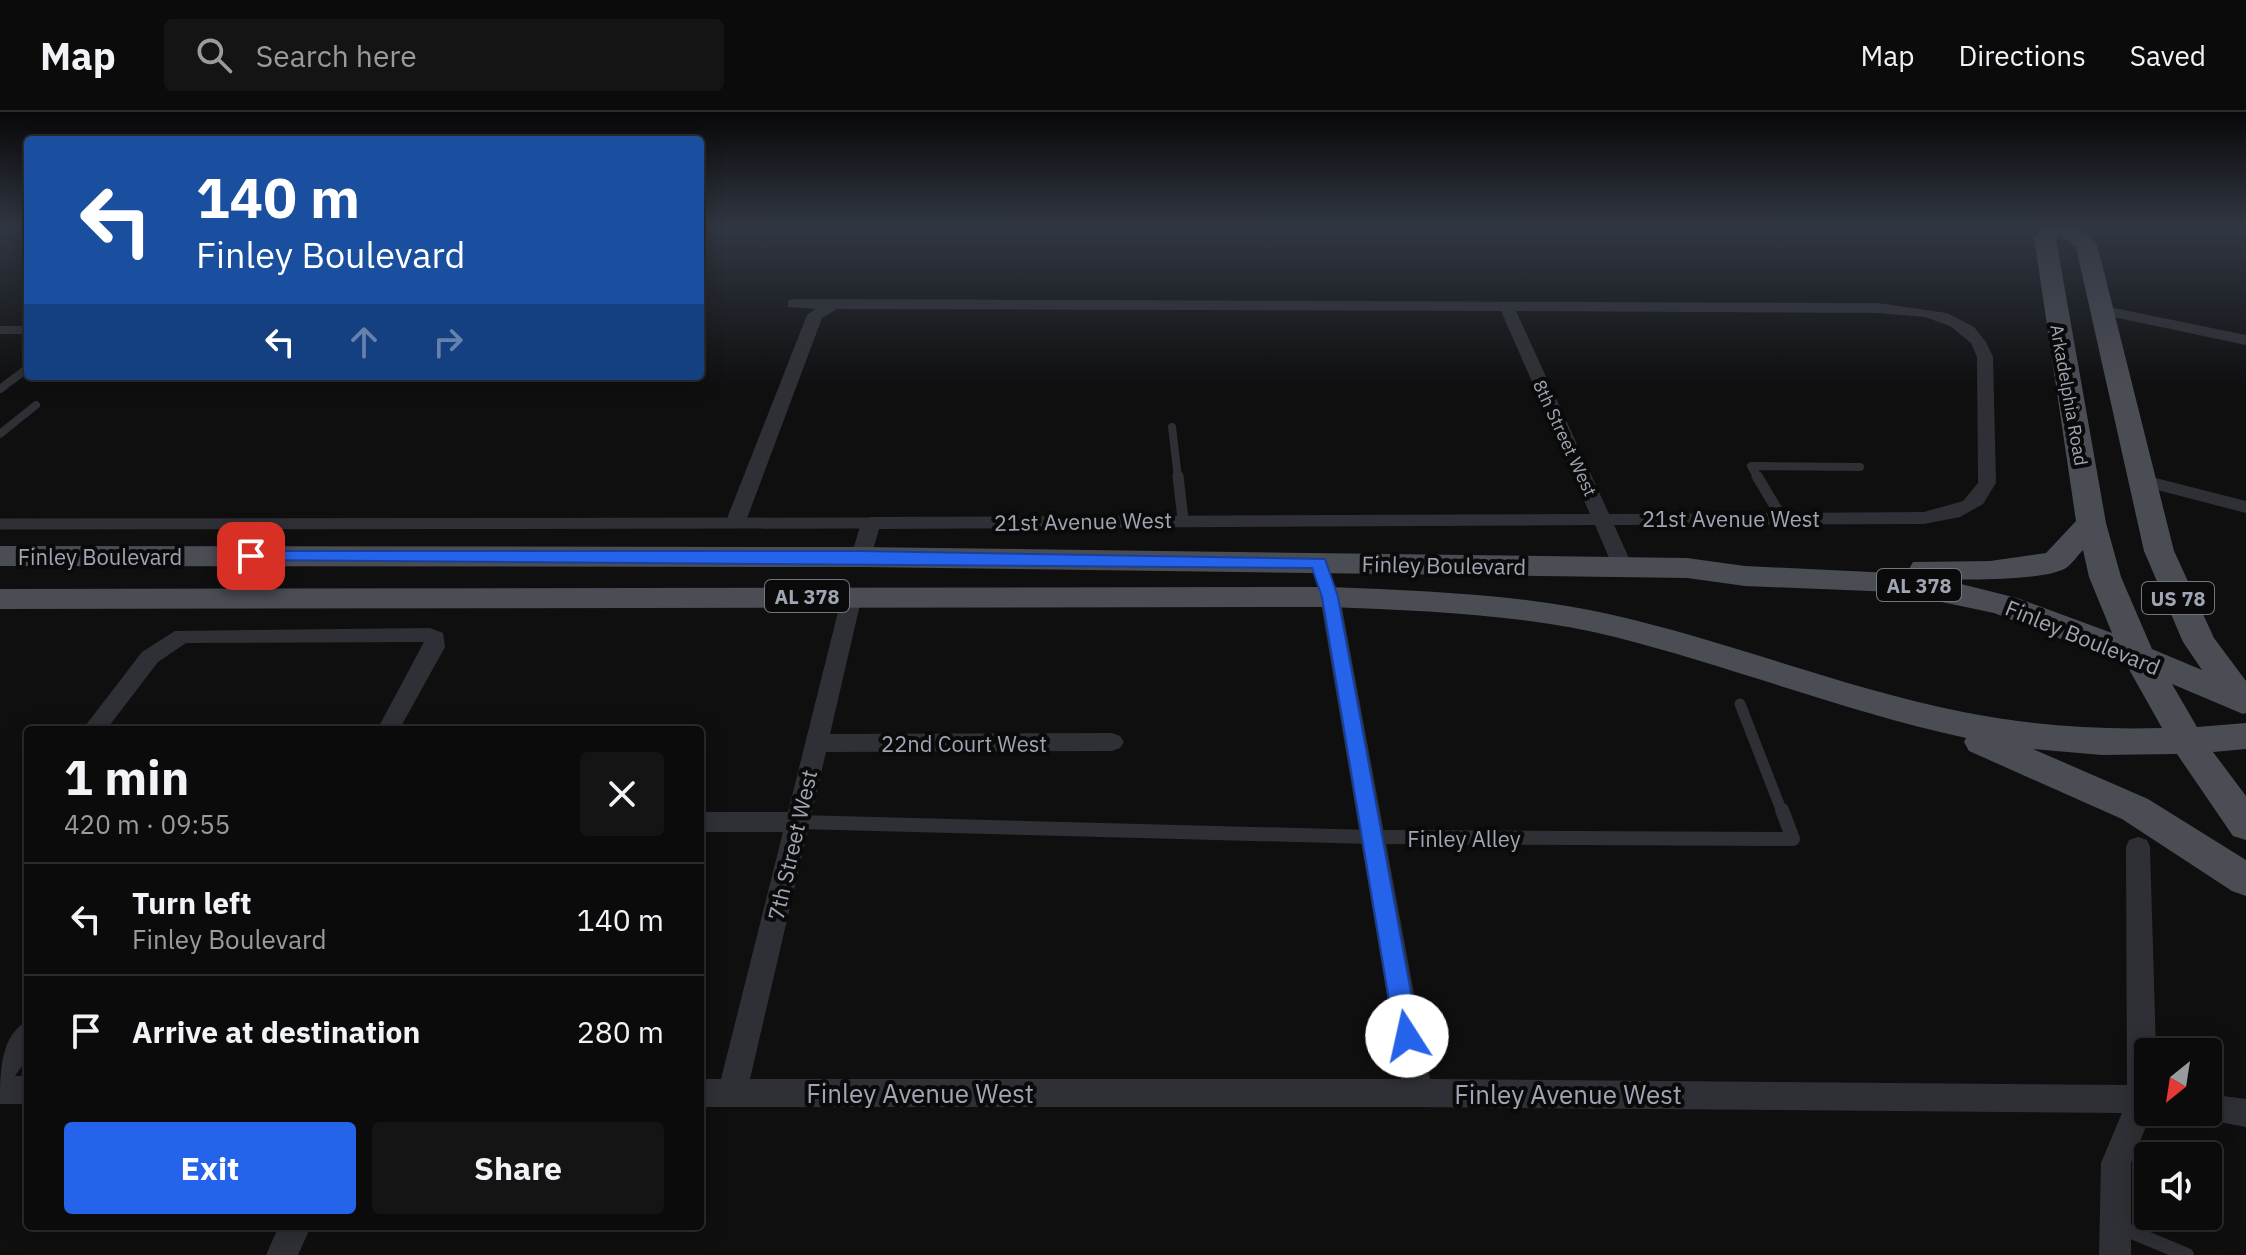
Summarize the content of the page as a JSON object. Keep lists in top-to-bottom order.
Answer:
{
  "streets": {
    "main road": [
      "Arkadelphia Road",
      "Finley Boulevard",
      "AL 378",
      "US 78"
    ],
    "street": [
      "8th Street West",
      "21st Avenue West",
      "22nd Court West",
      "7th Street West",
      "Finley Avenue West"
    ],
    "lane": ["Finley Alley"]
  },
  "crossings": [
    ["Arkadelphia Road", "US 78"],
    ["8th Street West", "21st Avenue West"],
    ["8th Street West", "Finley Boulevard"],
    ["Finley Boulevard", "US 78"],
    ["Finley Boulevard", "7th Street West"],
    ["22nd Court West", "7th Street West"],
    ["Finley Alley", "7th Street West"],
    ["7th Street West", "Finley Avenue West"]
  ],
  "north": "bottom left",
  "page": {
    "header": "Map",
    "search": "Search here",
    "nav": ["Map", "Directions", "Saved"],
    "turn": ["140 m", "Finley Boulevard"],
    "heading": ["1 min", "420 m · 09:55"],
    "list": [
      {
        "name": "Turn left",
        "note": "Finley Boulevard",
        "value": "140 m"
      },
      {
        "name": "Arrive at destination",
        "value": "280 m"
      }
    ],
    "buttons": ["Exit", "Share"]
  }
}
